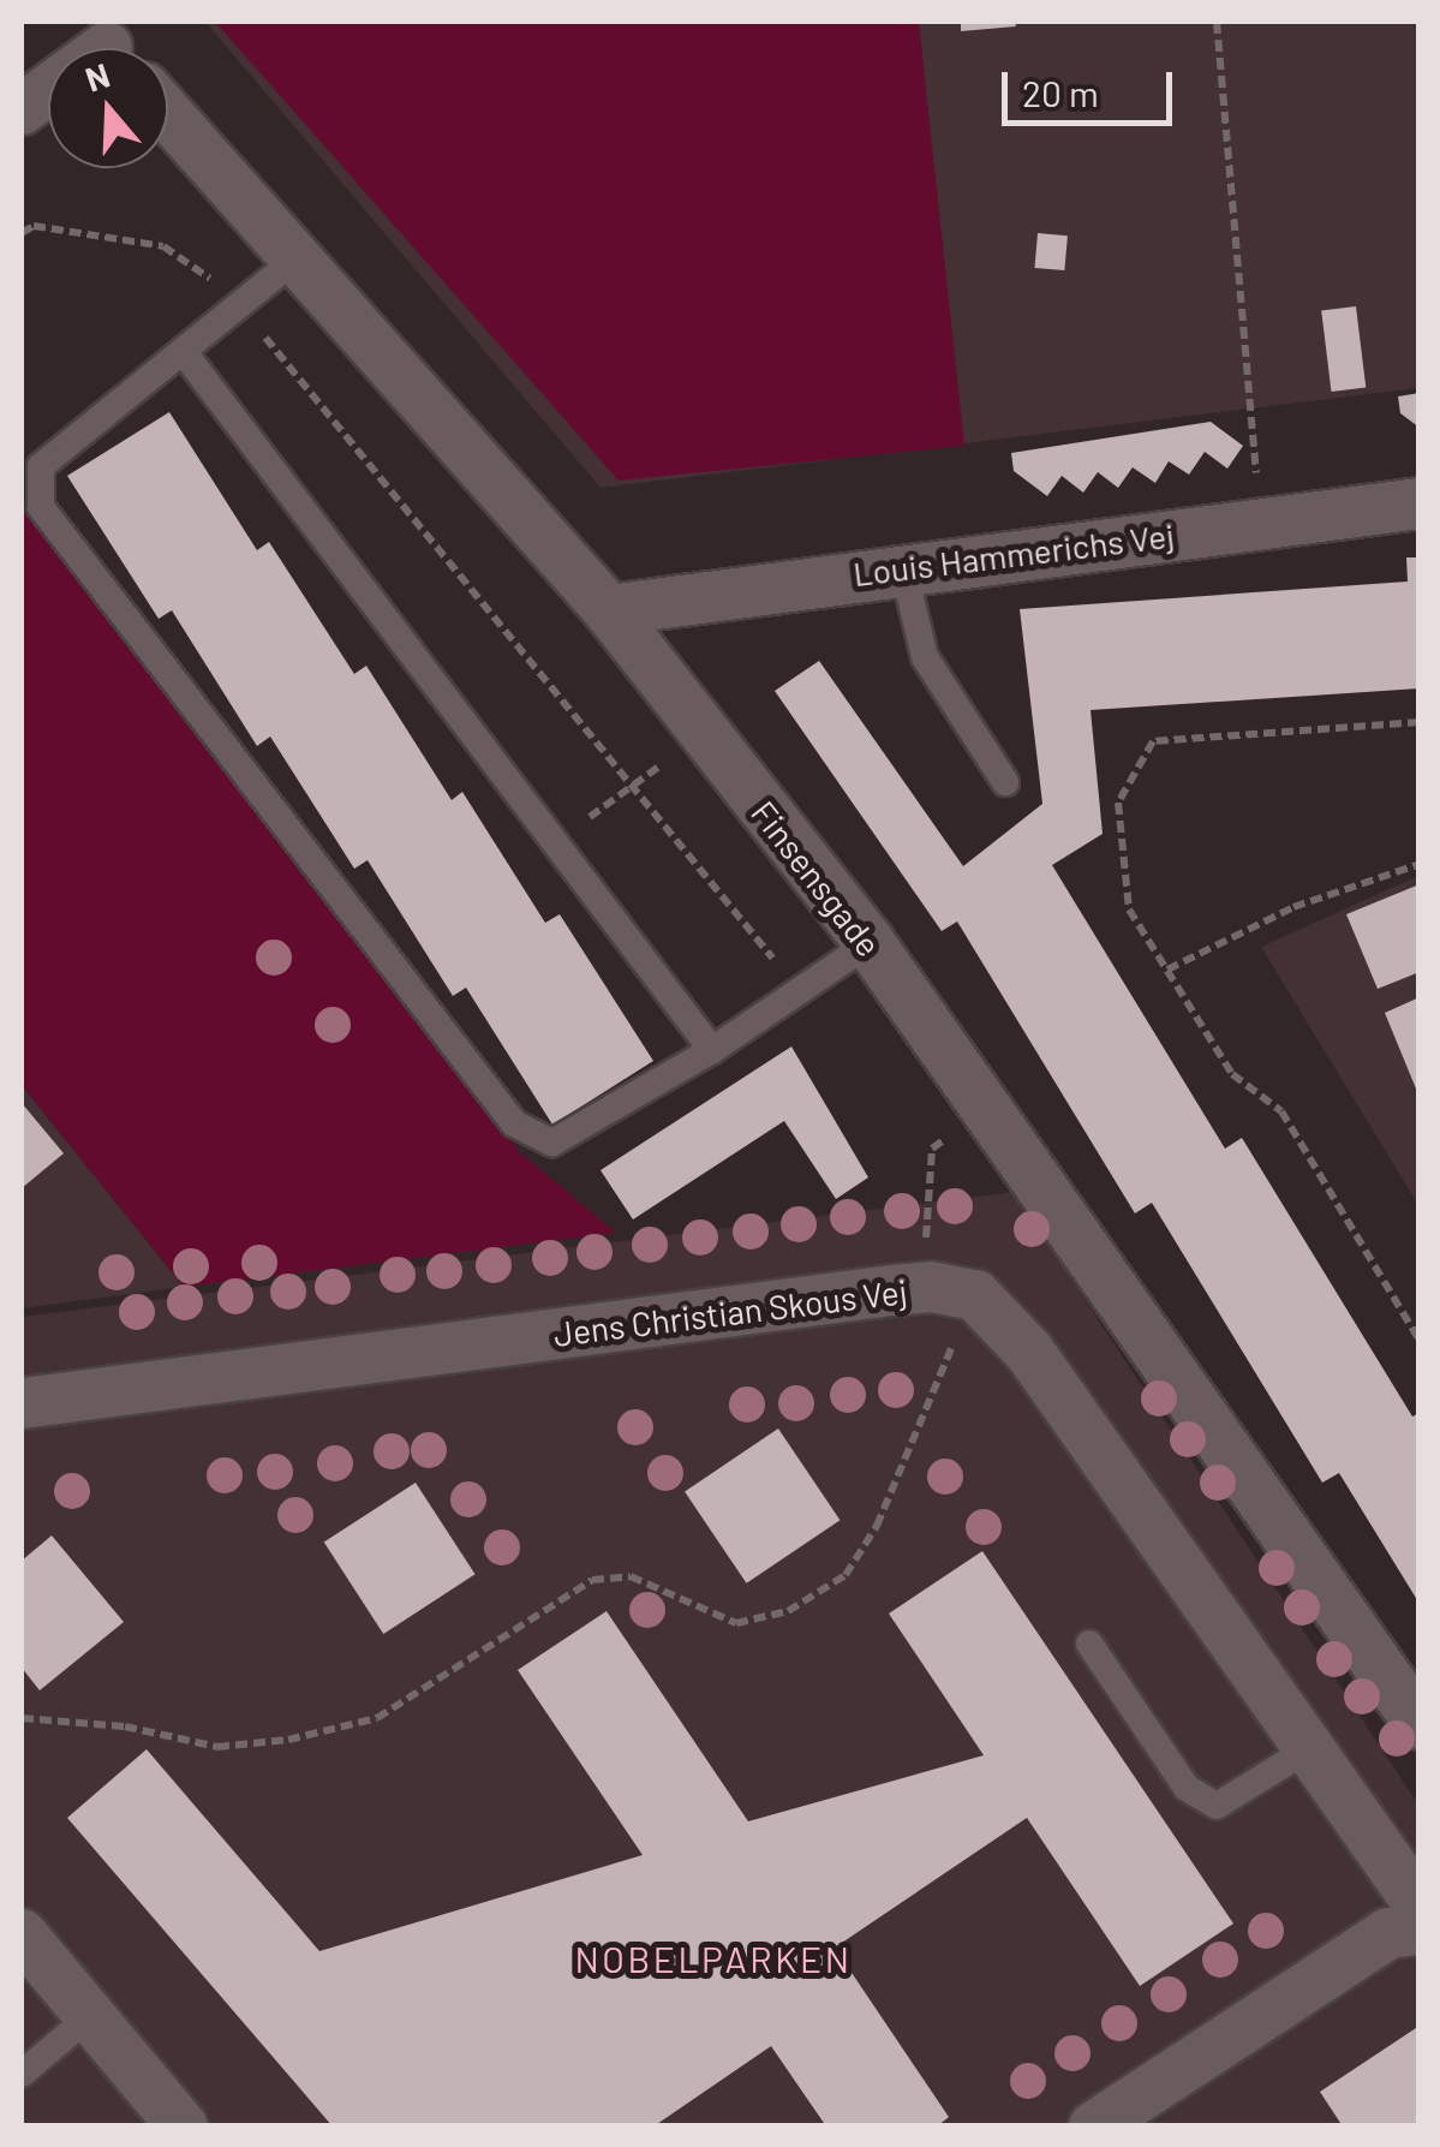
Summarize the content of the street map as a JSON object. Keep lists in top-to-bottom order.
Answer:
{
  "streets": {
    "street": ["Louis Hammerichs Vej", "Finsensgade", "Jens Christian Skous Vej"]
  },
  "crossings": [
    ["Louis Hammerichs Vej", "Finsensgade"]
  ],
  "districts": ["NOBELPARKEN"],
  "scale_bar": "20 m",
  "north": "top"
}
